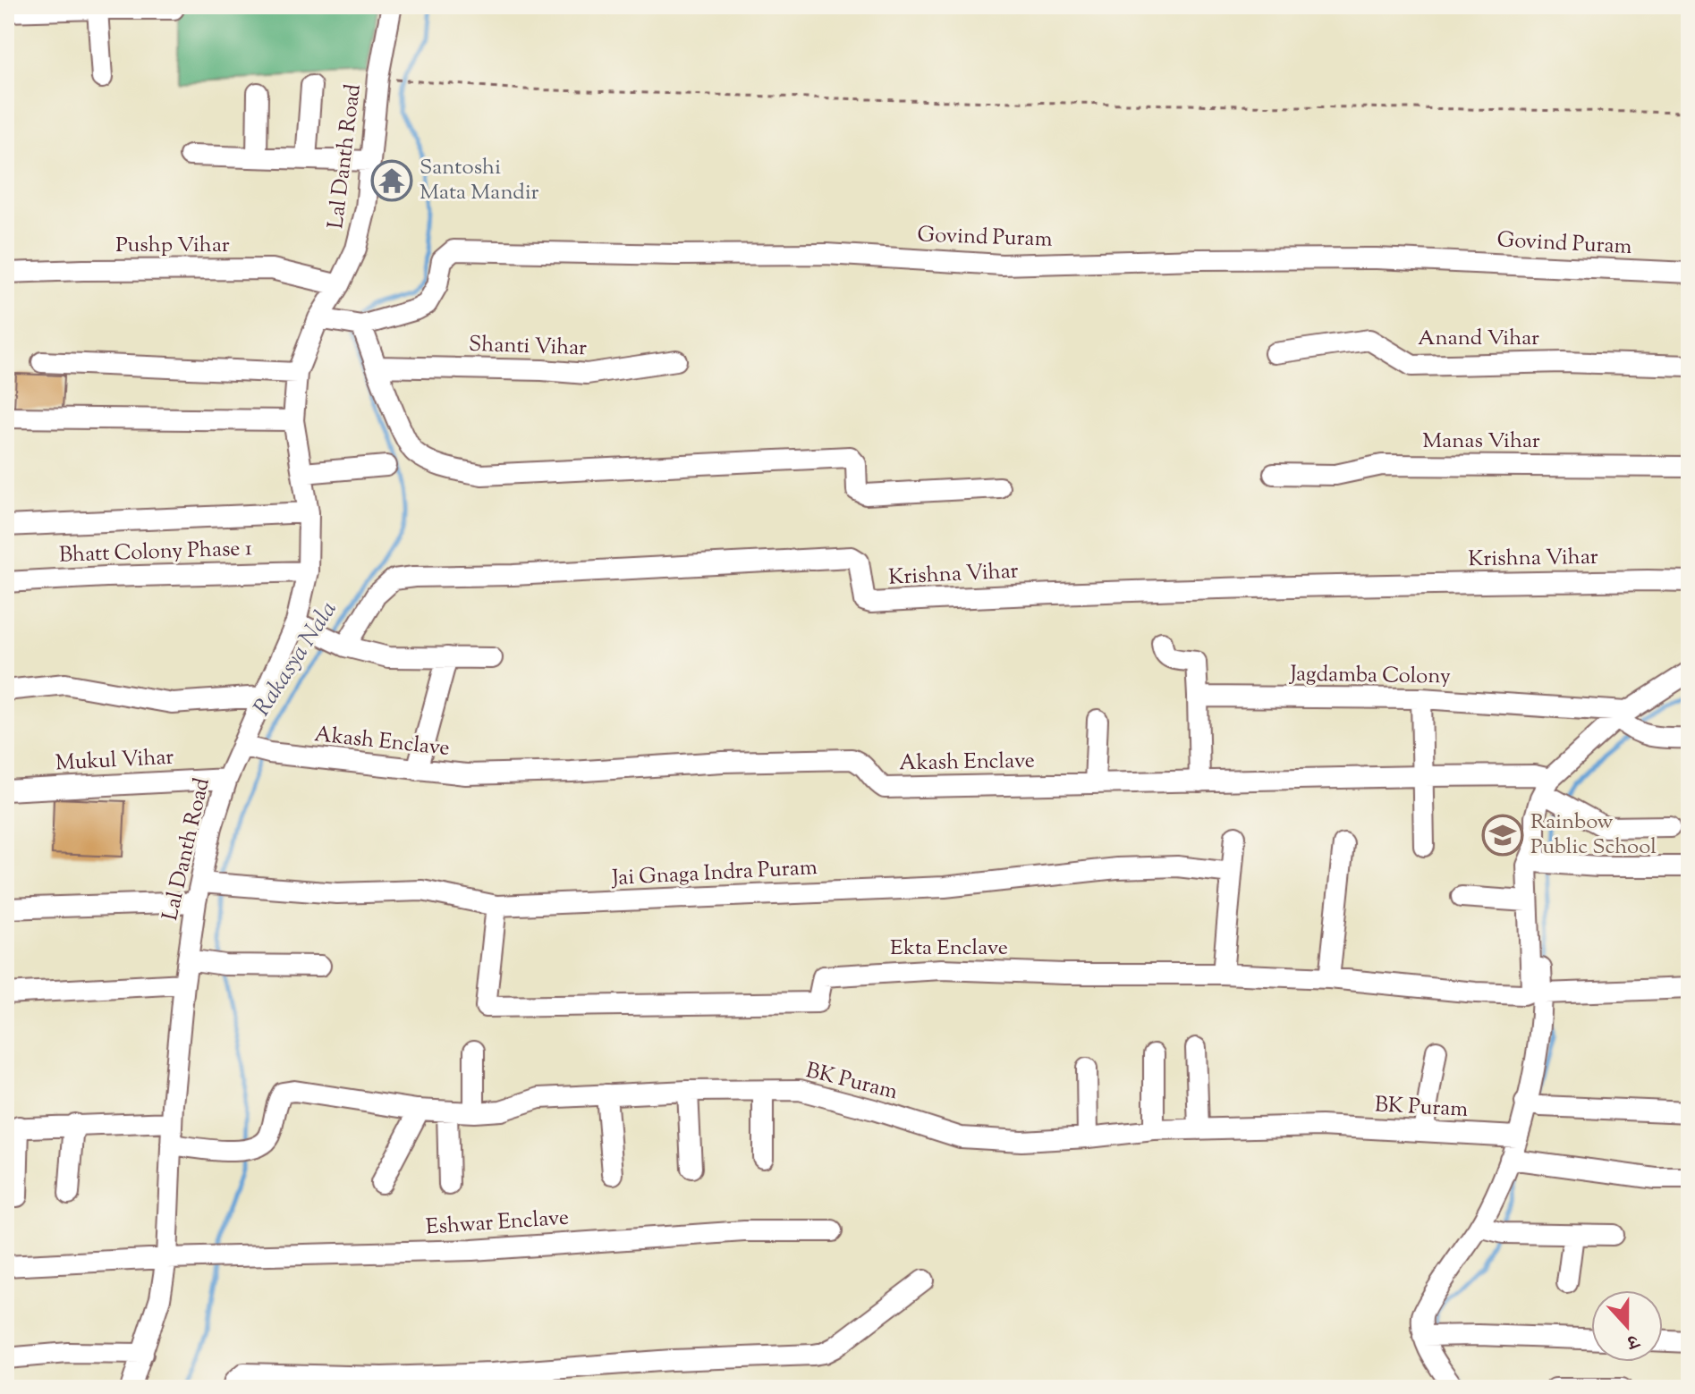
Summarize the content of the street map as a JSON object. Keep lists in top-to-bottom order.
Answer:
{
  "streets": {
    "street": [
      "Lal Danth Road",
      "Govind Puram",
      "Pushp Vihar",
      "Anand Vihar",
      "Shanti Vihar",
      "Manas Vihar",
      "Bhatt Colony Phase 1",
      "Krishna Vihar",
      "Jagdamba Colony",
      "Akash Enclave",
      "Mukul Vihar",
      "Jai Gnaga Indra Puram",
      "Ekta Enclave",
      "BK Puram",
      "Eshwar Enclave"
    ]
  },
  "crossings": [
    ["Lal Danth Road", "Govind Puram"],
    ["Lal Danth Road", "Pushp Vihar"],
    ["Lal Danth Road", "Bhatt Colony Phase 1"],
    ["Lal Danth Road", "Akash Enclave"],
    ["Lal Danth Road", "Mukul Vihar"],
    ["Lal Danth Road", "Jai Gnaga Indra Puram"],
    ["Lal Danth Road", "BK Puram"],
    ["Lal Danth Road", "Eshwar Enclave"],
    ["Jai Gnaga Indra Puram", "Ekta Enclave"]
  ],
  "water": ["Rakasya Nala"],
  "places": {
    "temple": ["Santoshi Mata Mandir"],
    "school or university": ["Rainbow Public School"]
  },
  "north": "bottom"
}
